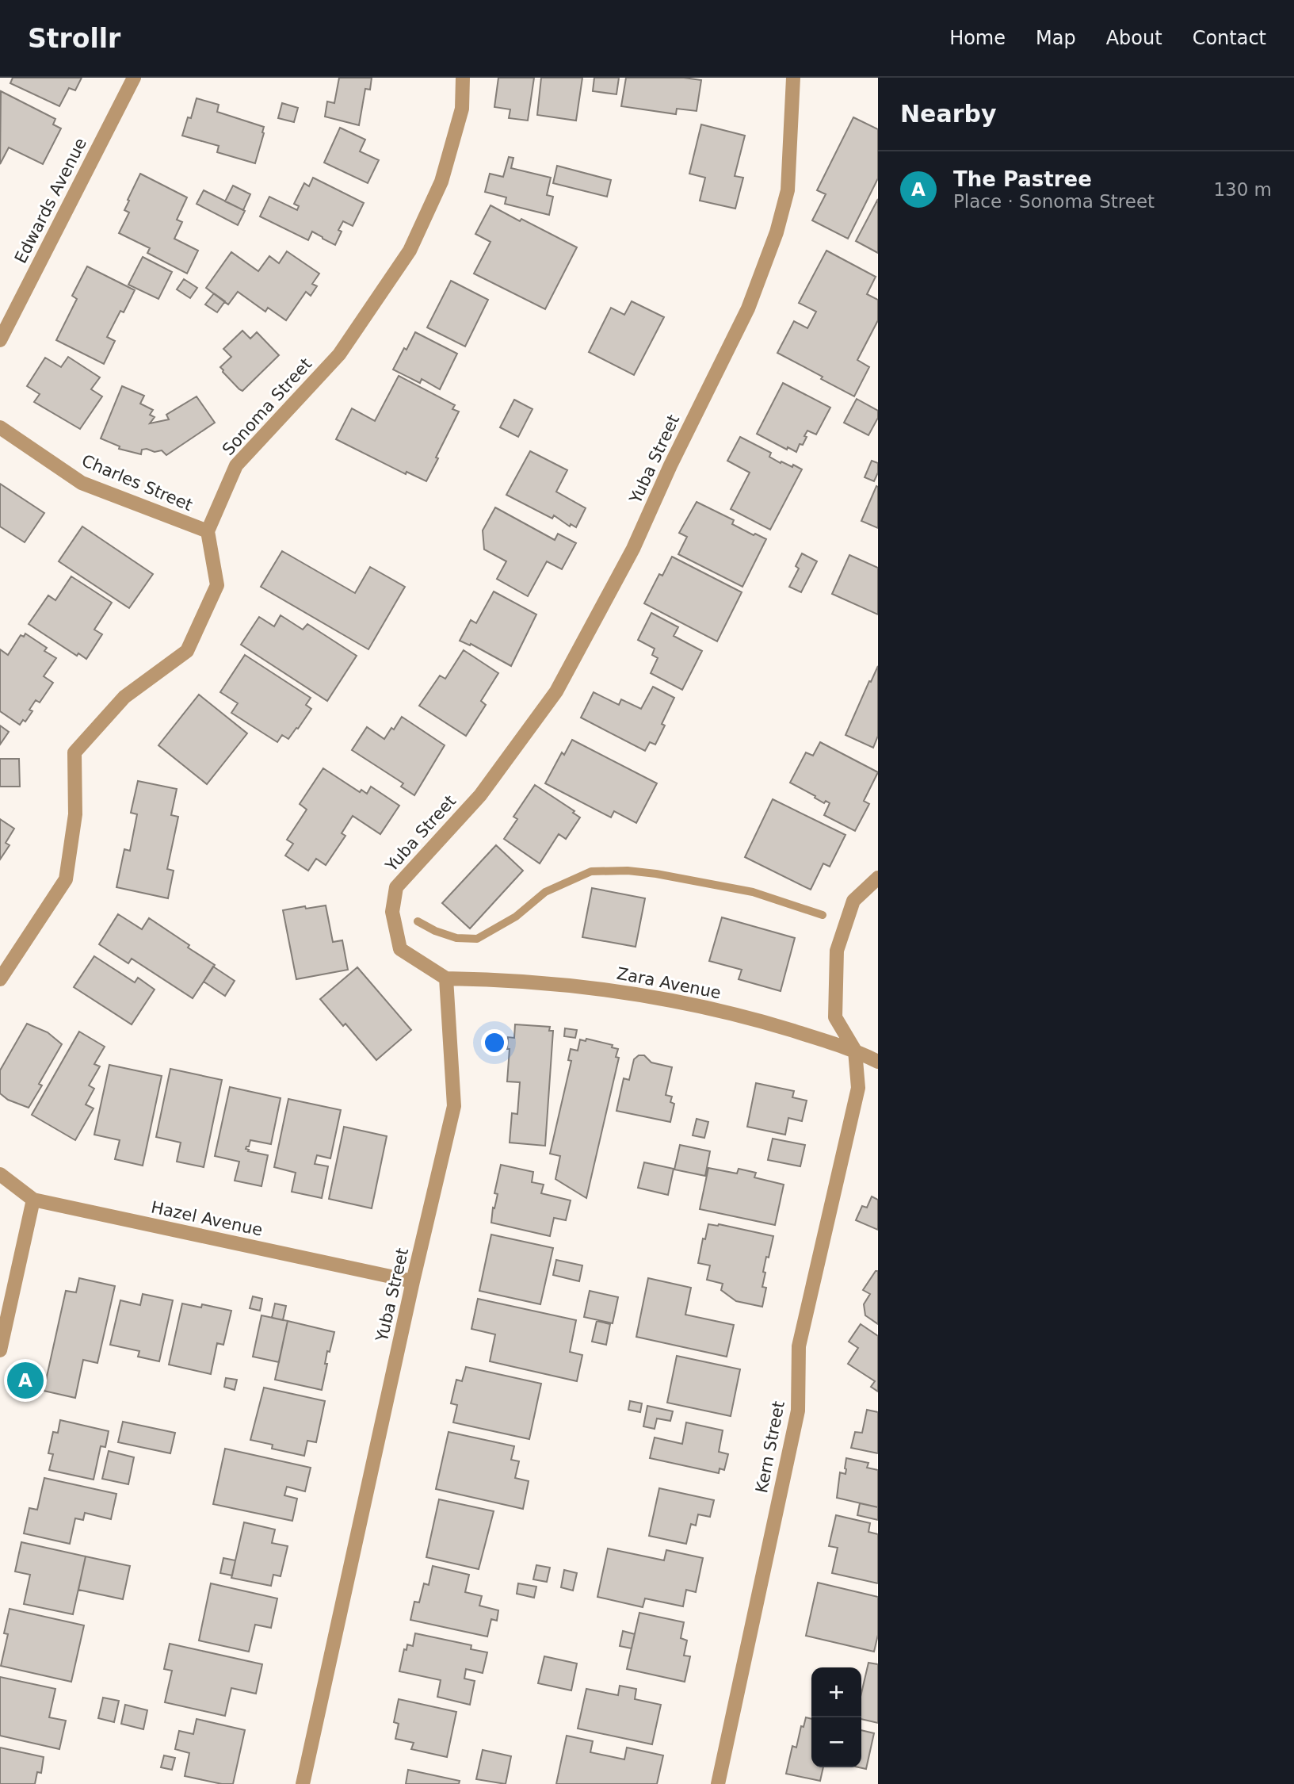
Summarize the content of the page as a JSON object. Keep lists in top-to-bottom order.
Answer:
{
  "streets": {
    "street": [
      "Edwards Avenue",
      "Sonoma Street",
      "Yuba Street",
      "Charles Street",
      "Zara Avenue",
      "Hazel Avenue",
      "Kern Street"
    ]
  },
  "crossings": [
    ["Sonoma Street", "Charles Street"],
    ["Yuba Street", "Zara Avenue"],
    ["Yuba Street", "Hazel Avenue"],
    ["Zara Avenue", "Kern Street"]
  ],
  "page": {
    "header": "Strollr",
    "nav": [
      "Home",
      "Map",
      "About",
      "Contact"
    ],
    "heading": "Nearby",
    "list": [
      {
        "mark": "A",
        "name": "The Pastree",
        "note": "Place · Sonoma Street",
        "value": "130 m"
      }
    ],
    "pins": "A",
    "map_buttons": ["+", "−"]
  }
}
